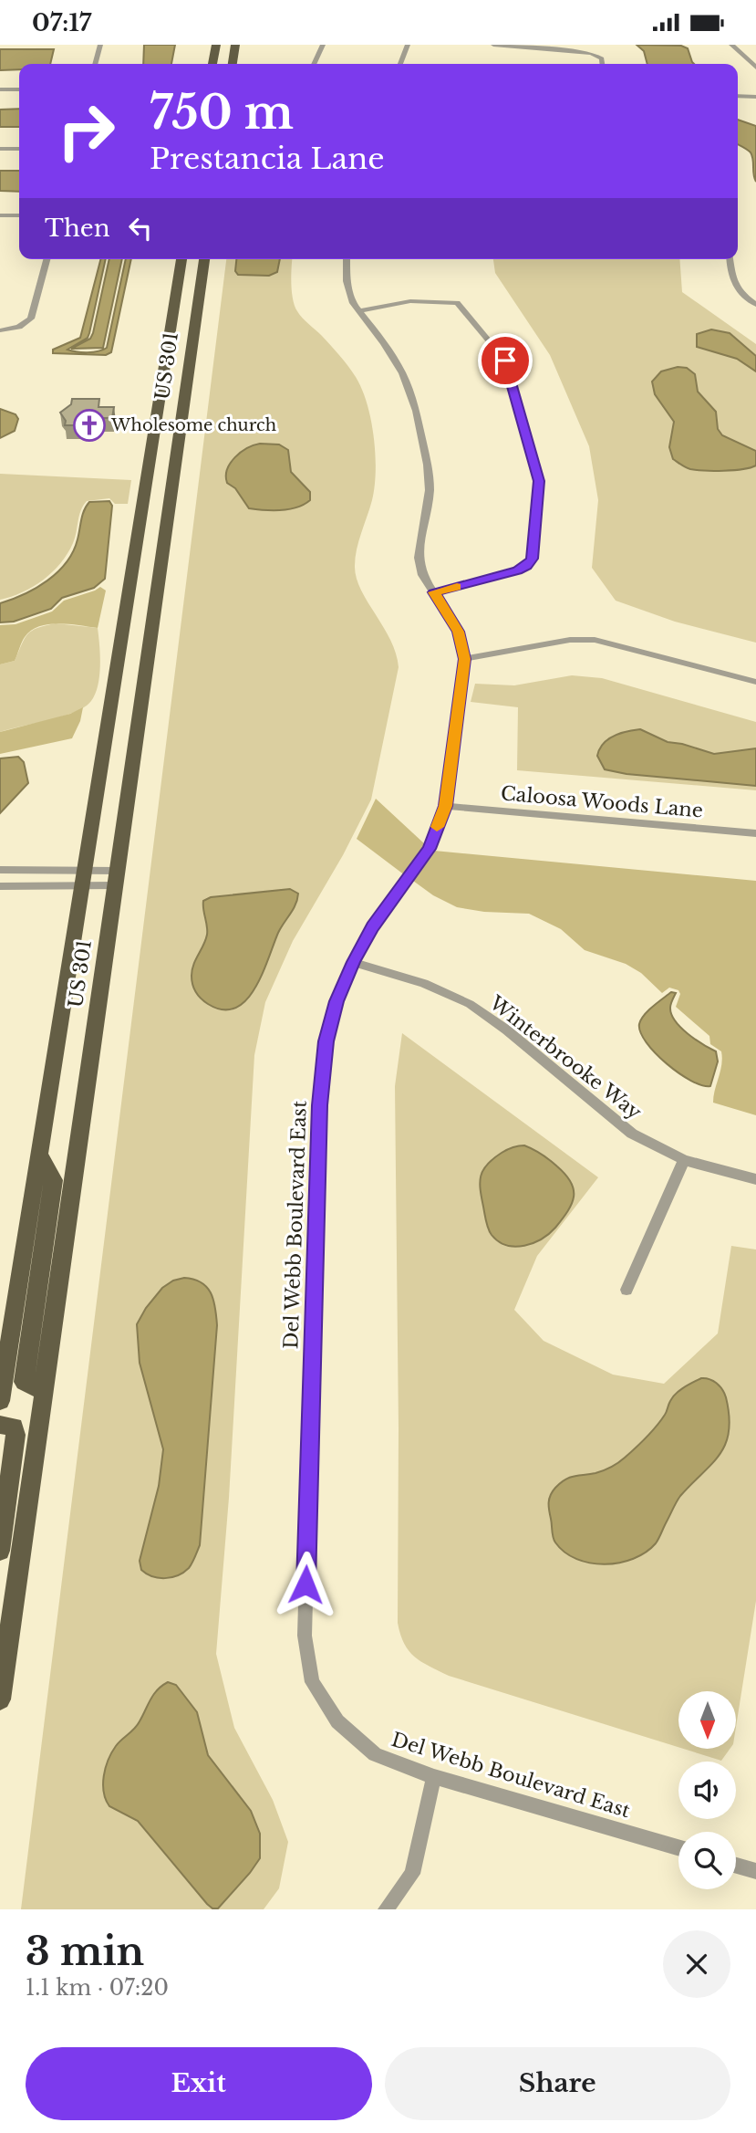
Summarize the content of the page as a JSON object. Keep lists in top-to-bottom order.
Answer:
{
  "streets": {
    "main road": ["US 301"],
    "street": ["Caloosa Woods Lane", "Winterbrooke Way", "Del Webb Boulevard East"]
  },
  "crossings": [
    ["Caloosa Woods Lane", "Del Webb Boulevard East"],
    ["Winterbrooke Way", "Del Webb Boulevard East"]
  ],
  "places": {
    "church": ["Wholesome church"]
  },
  "north": "bottom",
  "page": {
    "status": "07:17",
    "turn": ["750 m", "Prestancia Lane"],
    "then": "Then",
    "heading": ["3 min", "1.1 km · 07:20"],
    "buttons": ["Exit", "Share"]
  }
}
